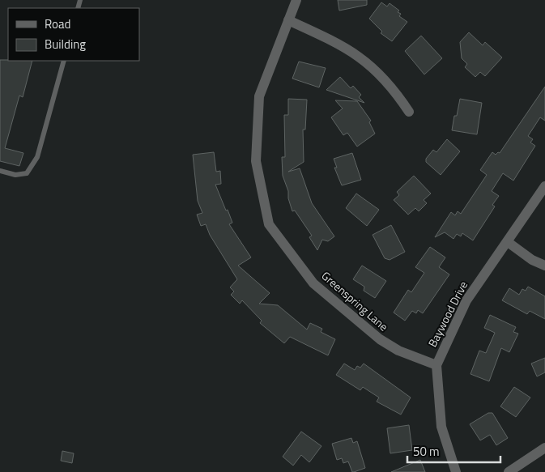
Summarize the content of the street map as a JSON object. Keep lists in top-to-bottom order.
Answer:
{
  "streets": {
    "street": ["Greenspring Lane", "Baywood Drive"]
  },
  "crossings": [
    ["Greenspring Lane", "Baywood Drive"]
  ],
  "legend": ["Road", "Building"],
  "scale_bar": "50 m"
}
